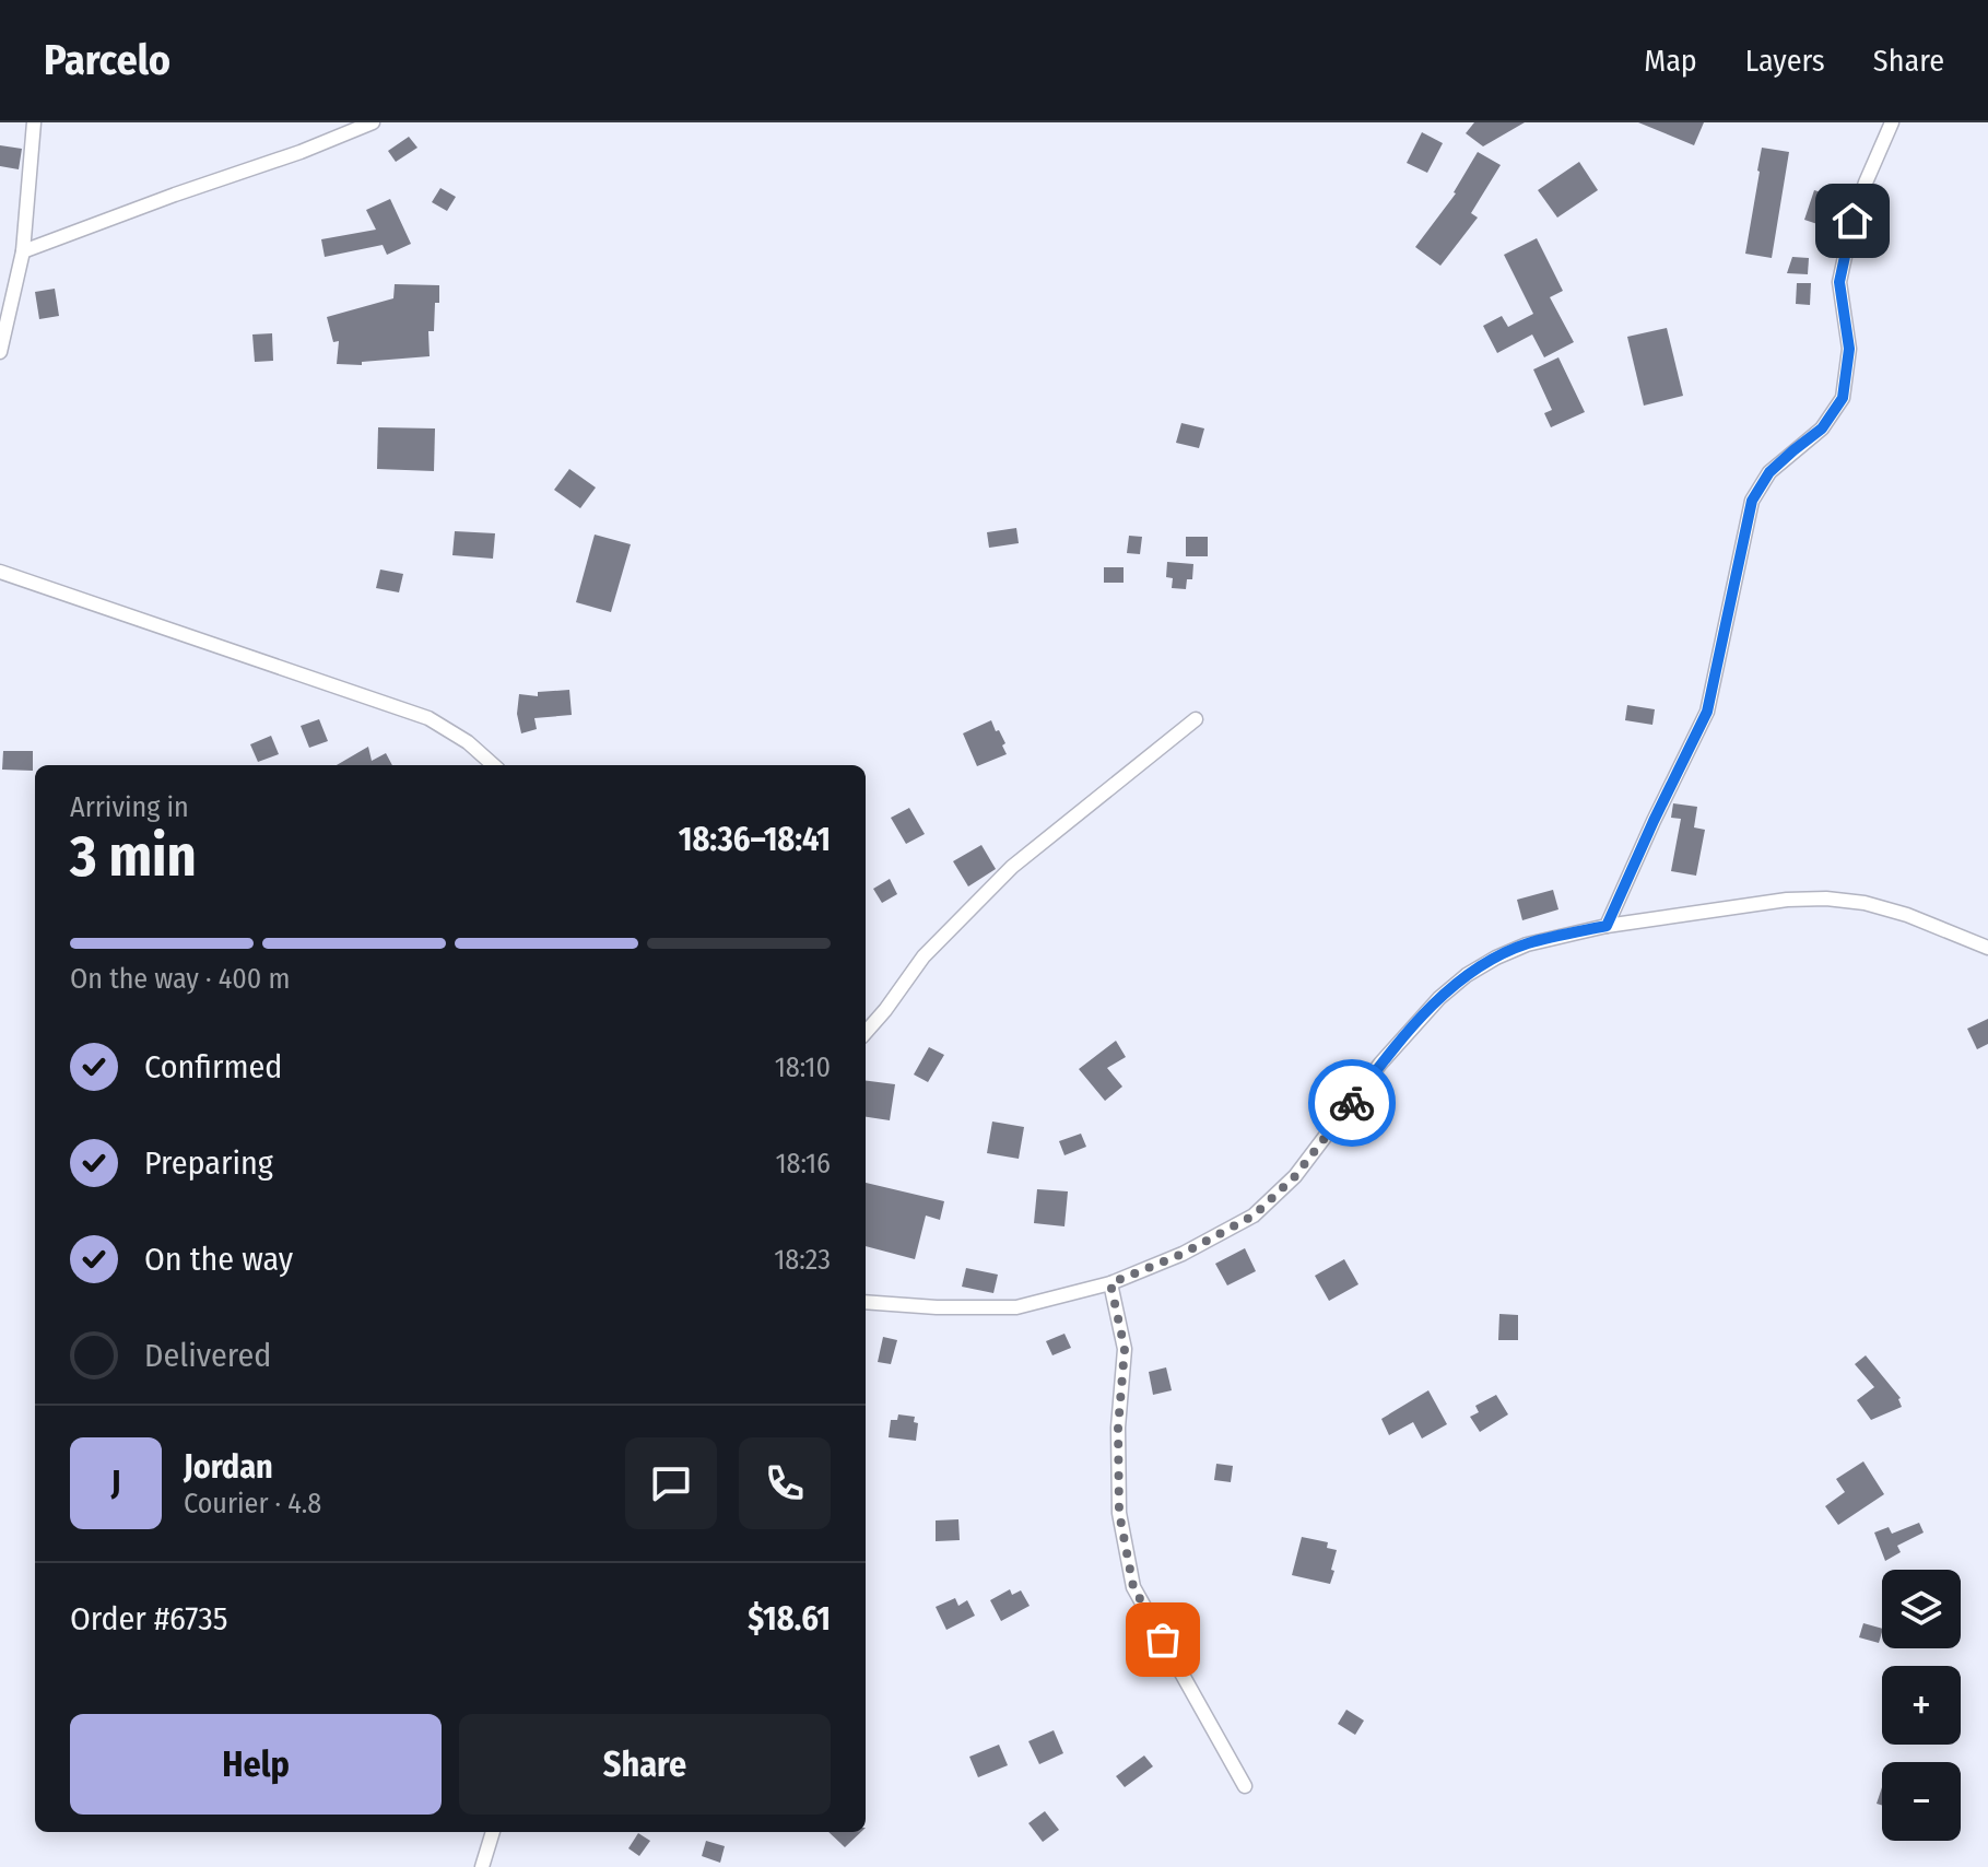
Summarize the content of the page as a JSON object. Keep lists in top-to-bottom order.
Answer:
{
  "page": {
    "header": "Parcelo",
    "nav": ["Map", "Layers", "Share"],
    "heading": ["3 min", "Arriving in", "18:36–18:41"],
    "panel": [
      "Jordan",
      "Courier · 4.8",
      "Order #6735",
      "$18.61"
    ],
    "bar": "On the way · 400 m",
    "list": [
      ["Confirmed", "18:10"],
      ["Preparing", "18:16"],
      ["On the way", "18:23"],
      "Delivered"
    ],
    "round": "J",
    "map_buttons": ["+", "−"],
    "buttons": ["Help", "Share"]
  }
}
